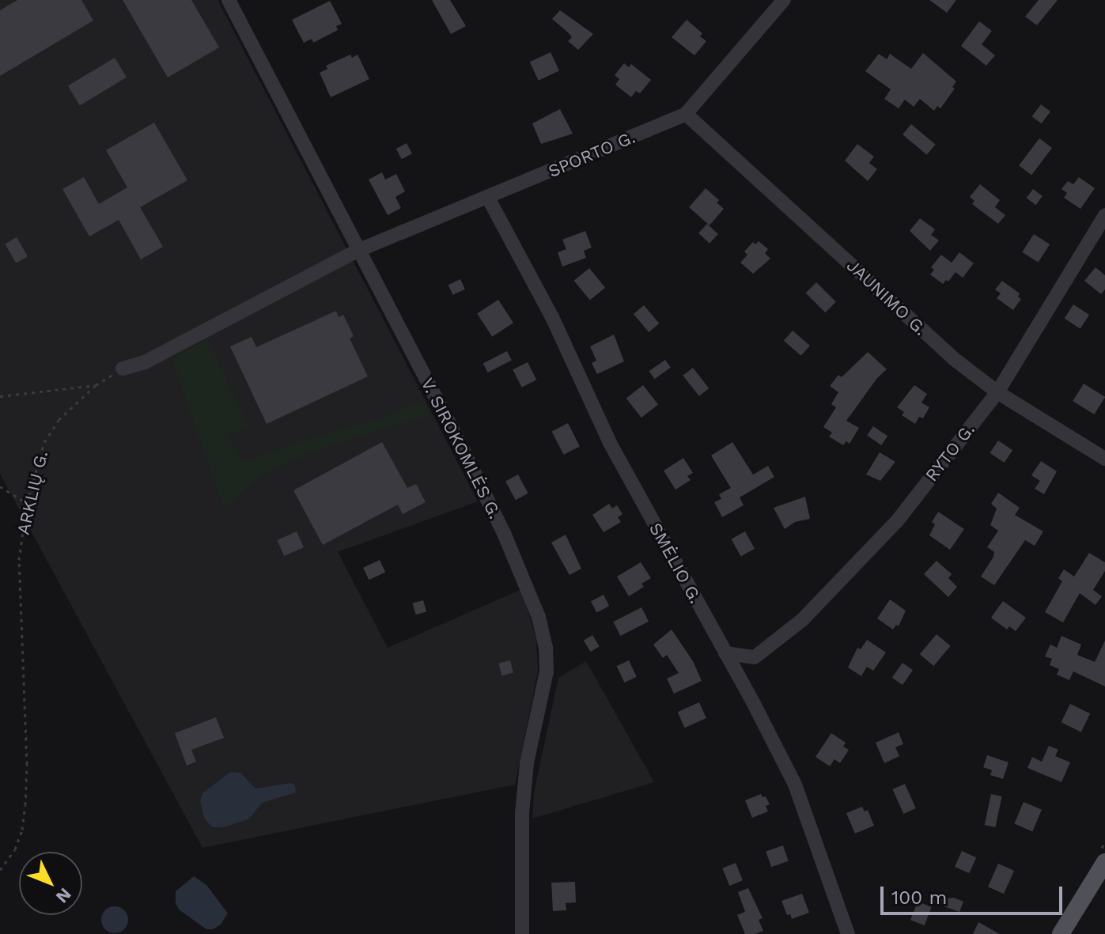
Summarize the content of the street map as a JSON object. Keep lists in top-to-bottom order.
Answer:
{
  "streets": {
    "street": [
      "SPORTO G.",
      "JAUNIMO G.",
      "V. SIROKOMLĖS G.",
      "RYTO G.",
      "SMĖLIO G."
    ],
    "path": ["ARKLIŲ G."]
  },
  "crossings": [
    ["SPORTO G.", "JAUNIMO G."],
    ["SPORTO G.", "V. SIROKOMLĖS G."],
    ["SPORTO G.", "SMĖLIO G."],
    ["JAUNIMO G.", "RYTO G."],
    ["RYTO G.", "SMĖLIO G."]
  ],
  "scale_bar": "100 m",
  "north": "bottom right"
}
